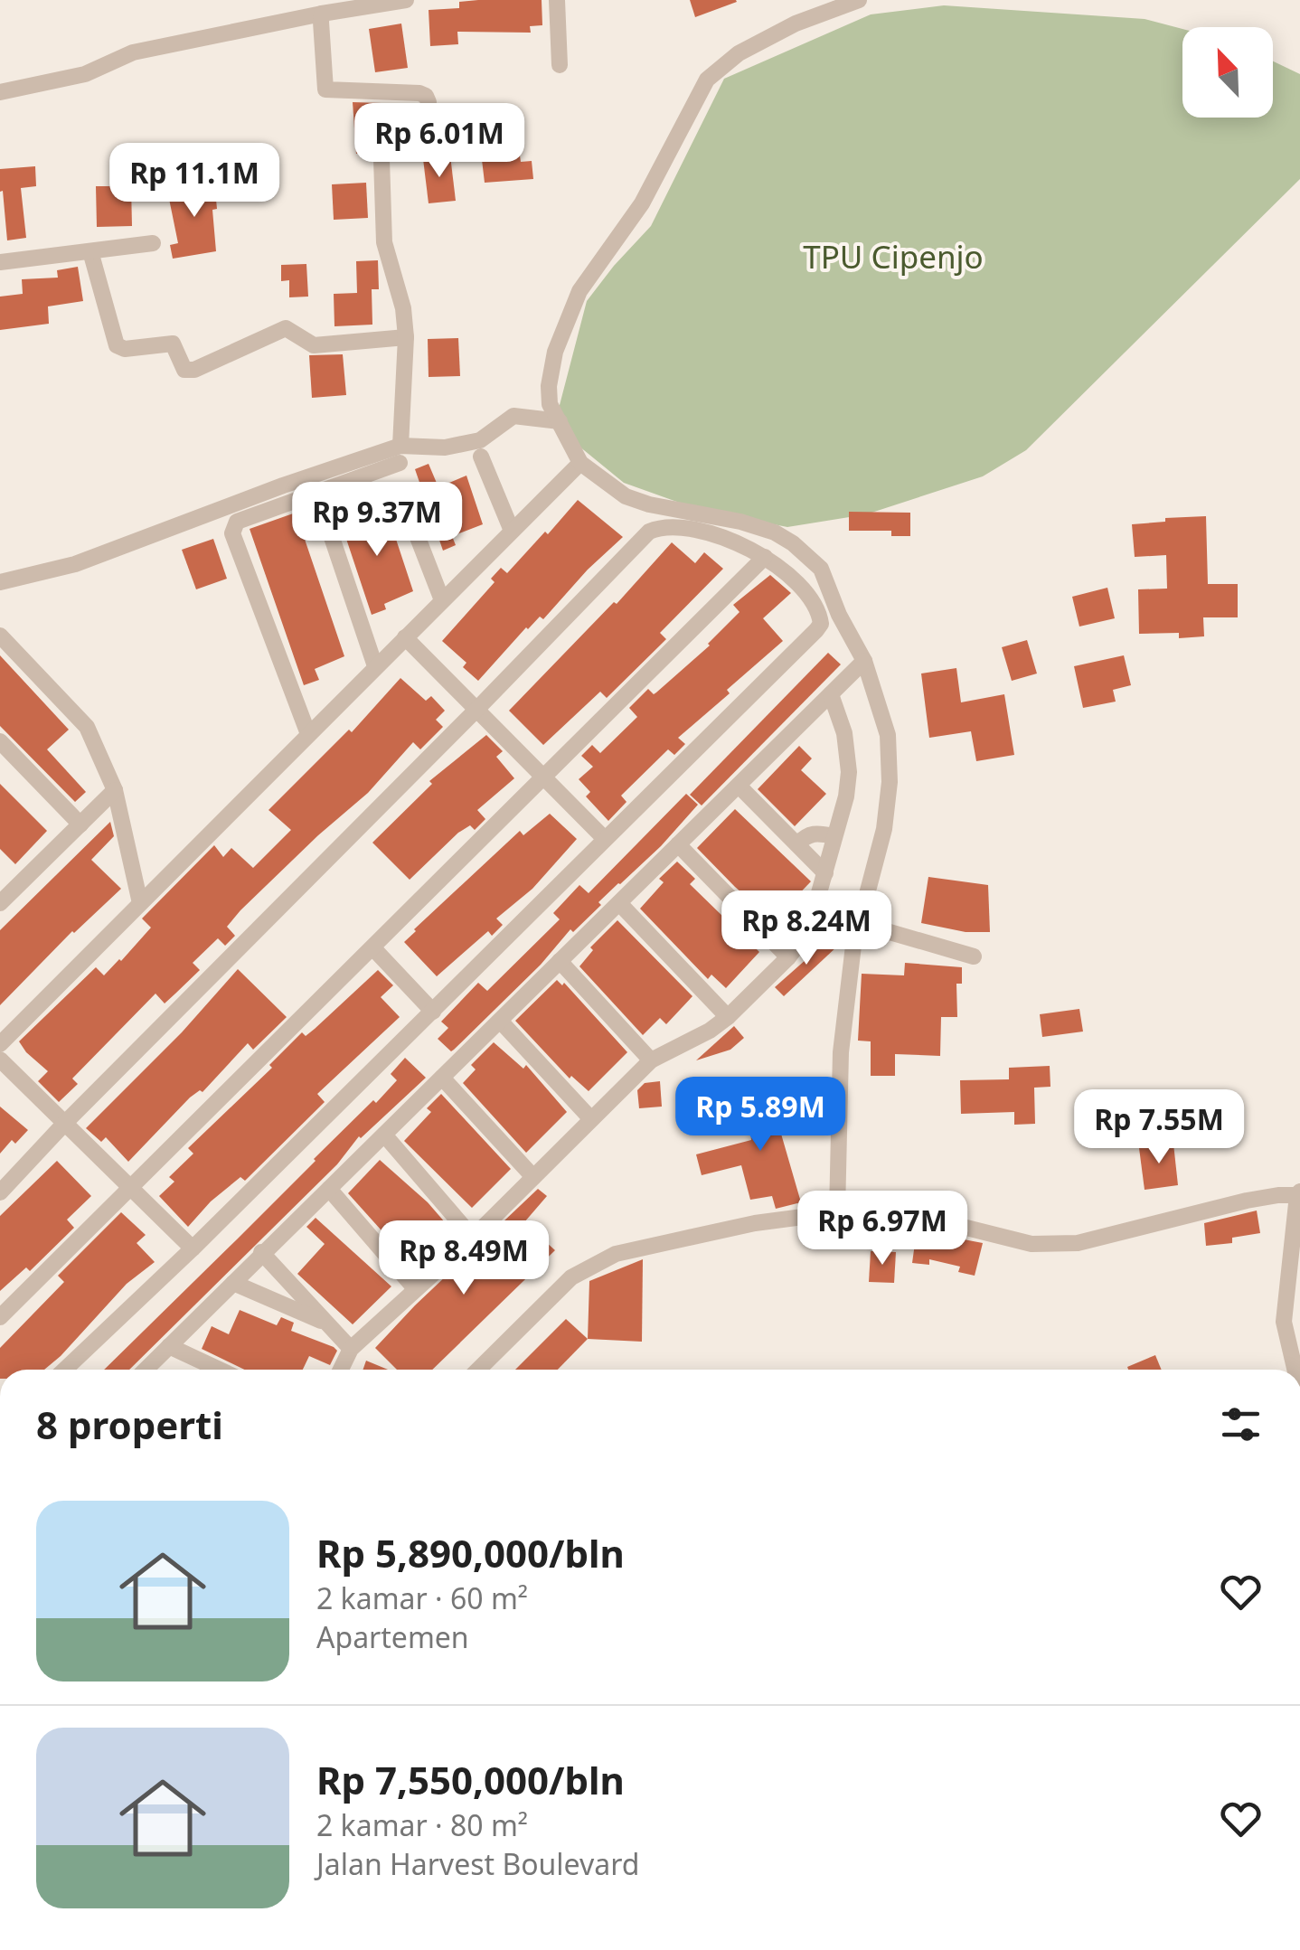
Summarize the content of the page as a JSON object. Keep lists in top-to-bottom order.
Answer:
{
  "parks": ["TPU Cipenjo"],
  "north": "top left",
  "page": {
    "price": [
      "Rp 6.01M",
      "Rp 11.1M",
      "Rp 9.37M",
      "Rp 8.24M",
      "Rp 5.89M",
      "Rp 7.55M",
      "Rp 6.97M",
      "Rp 8.49M"
    ],
    "heading": "8 properti",
    "list": [
      {
        "name": "Rp 5,890,000/bln",
        "note": "2 kamar · 60 m² · Apartemen"
      },
      {
        "name": "Rp 7,550,000/bln",
        "note": "2 kamar · 80 m² · Jalan Harvest Boulevard"
      }
    ]
  }
}
